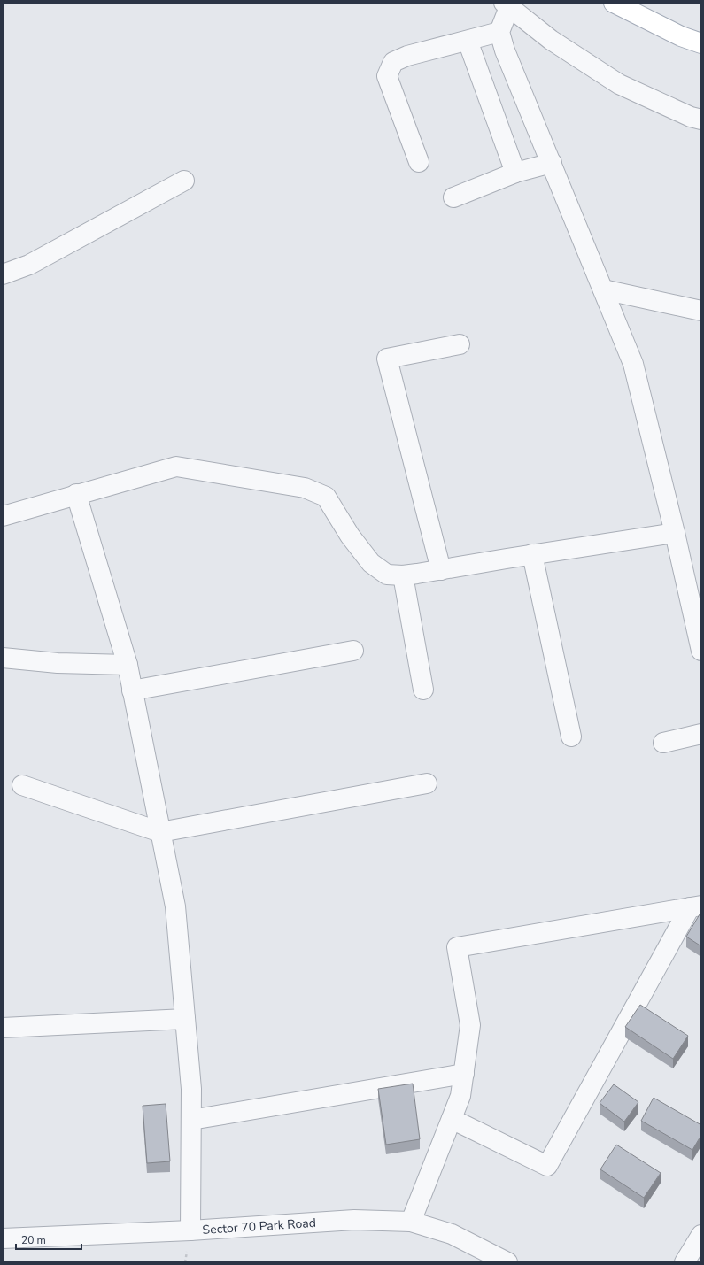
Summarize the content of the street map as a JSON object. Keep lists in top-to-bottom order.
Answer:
{
  "streets": {
    "street": ["Sector 70 Park Road"]
  },
  "scale_bar": "20 m"
}
